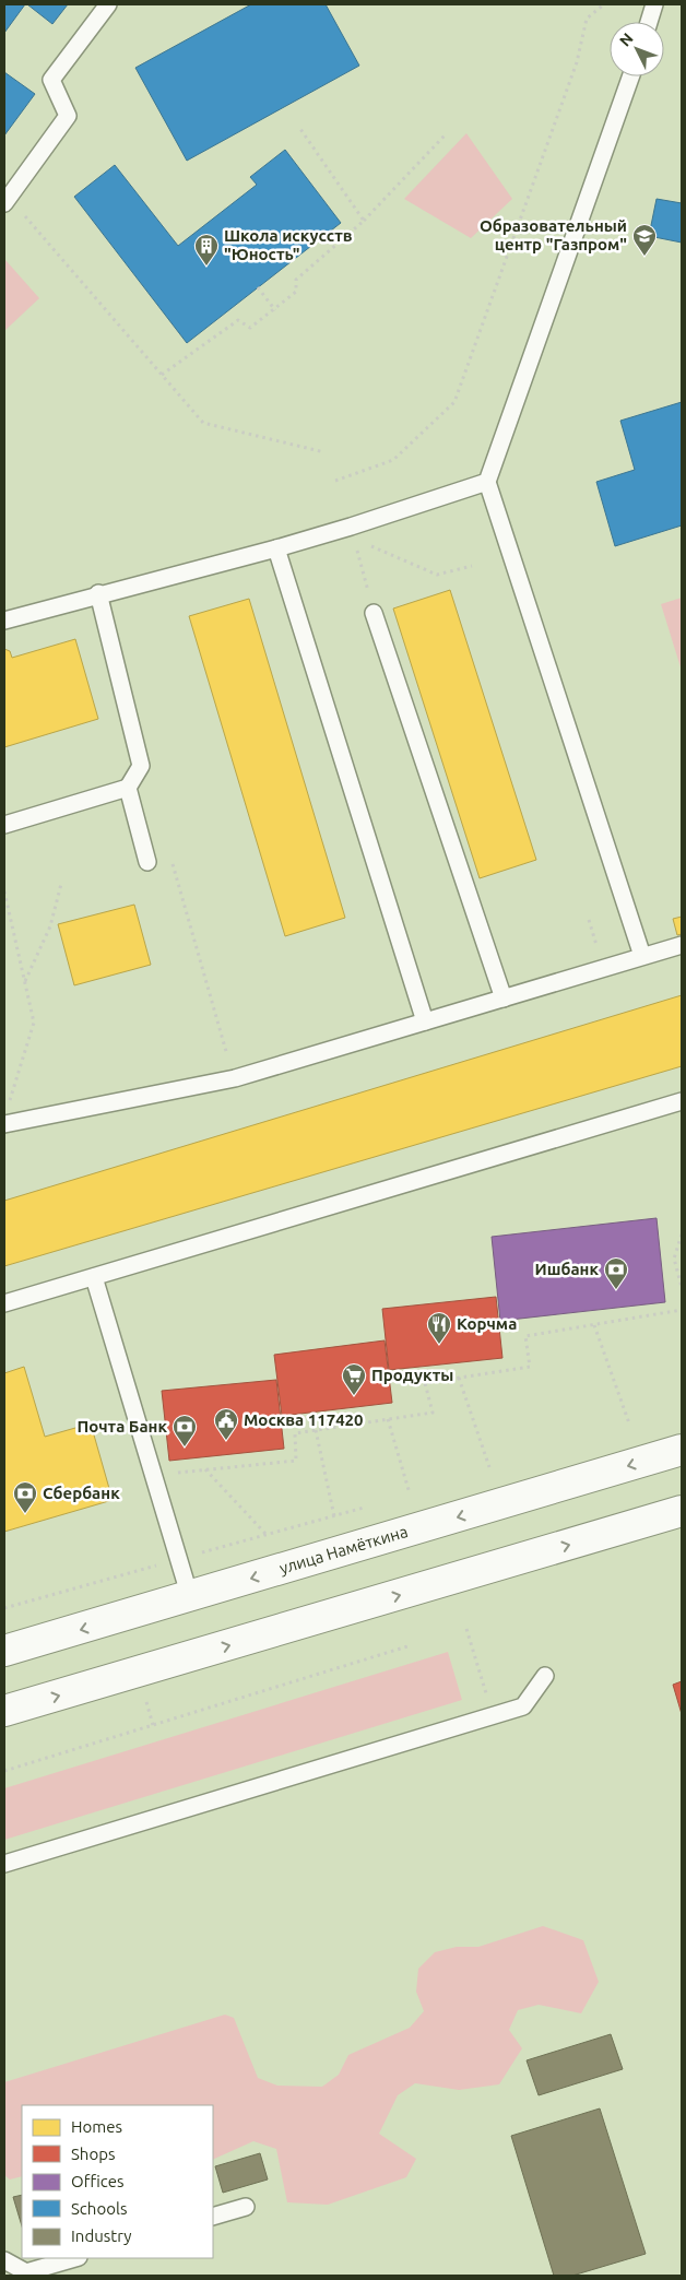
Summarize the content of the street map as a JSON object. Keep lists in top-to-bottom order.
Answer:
{
  "streets": {
    "main road": ["улица Намёткина"]
  },
  "places": {
    "school or university": ["Образовательный центр \"Газпром\""],
    "building": ["Школа искусств \"Юность\""],
    "bank": ["Ишбанк", "Почта Банк", "Сбербанк"],
    "restaurant": ["Корчма"],
    "supermarket": ["Продукты"],
    "public building": ["Москва 117420"]
  },
  "legend": [
    "Homes",
    "Shops",
    "Offices",
    "Schools",
    "Industry"
  ],
  "north": "top left"
}
